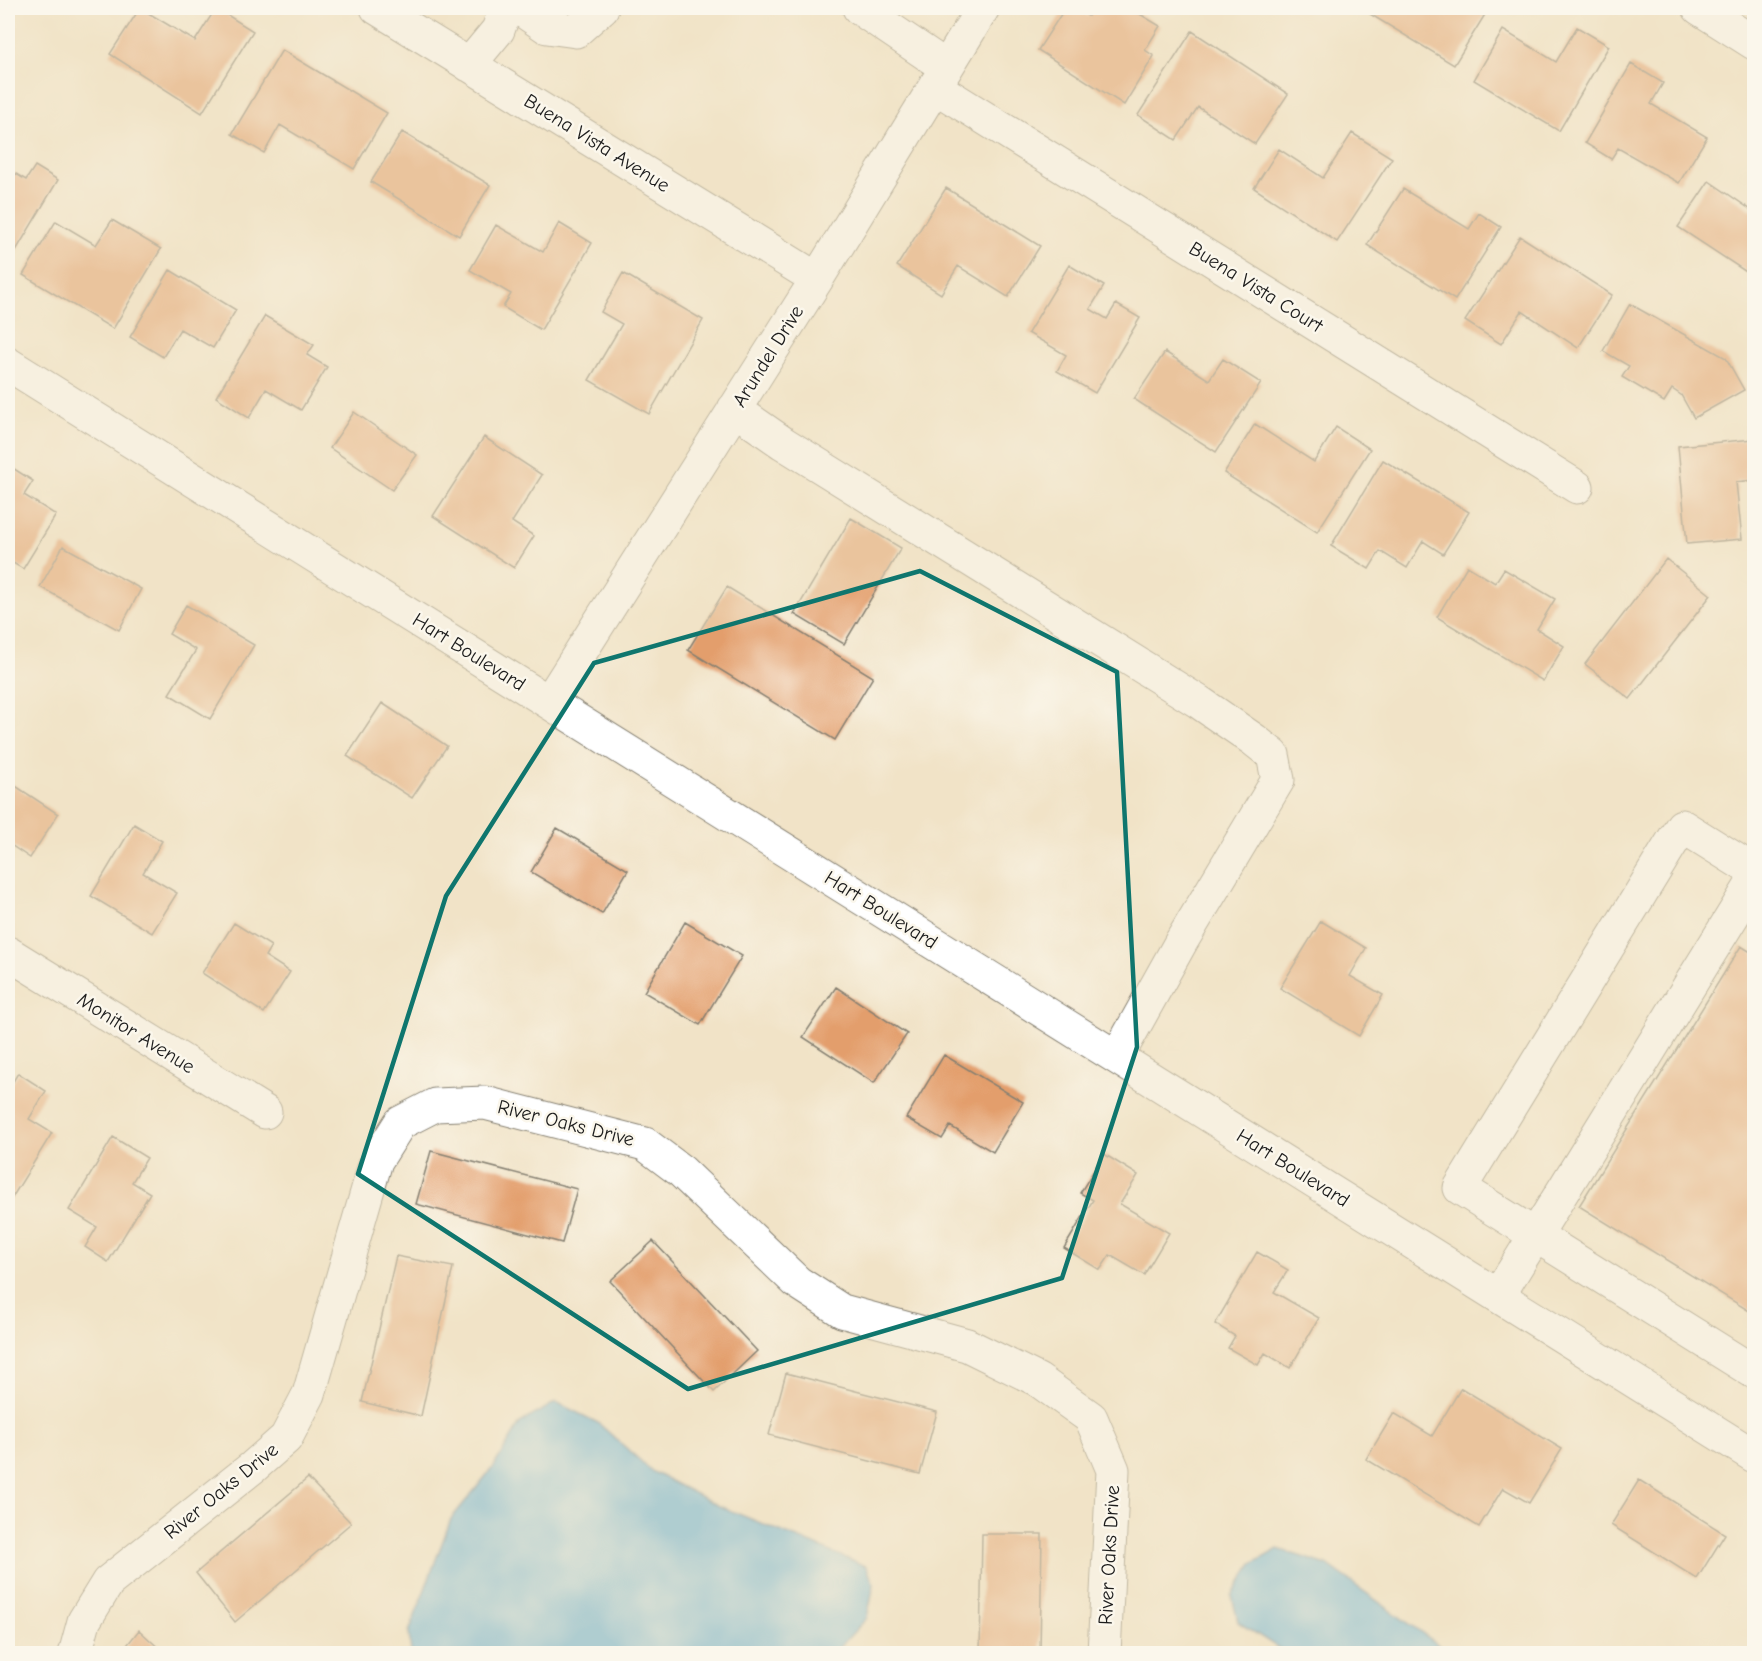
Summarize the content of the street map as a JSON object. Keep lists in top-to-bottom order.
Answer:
{
  "streets": {
    "street": [
      "Buena Vista Avenue",
      "Buena Vista Court",
      "Arundel Drive",
      "Hart Boulevard",
      "Monitor Avenue",
      "River Oaks Drive"
    ]
  },
  "crossings": [
    ["Buena Vista Avenue", "Arundel Drive"],
    ["Buena Vista Court", "Arundel Drive"],
    ["Arundel Drive", "Hart Boulevard"]
  ]
}
